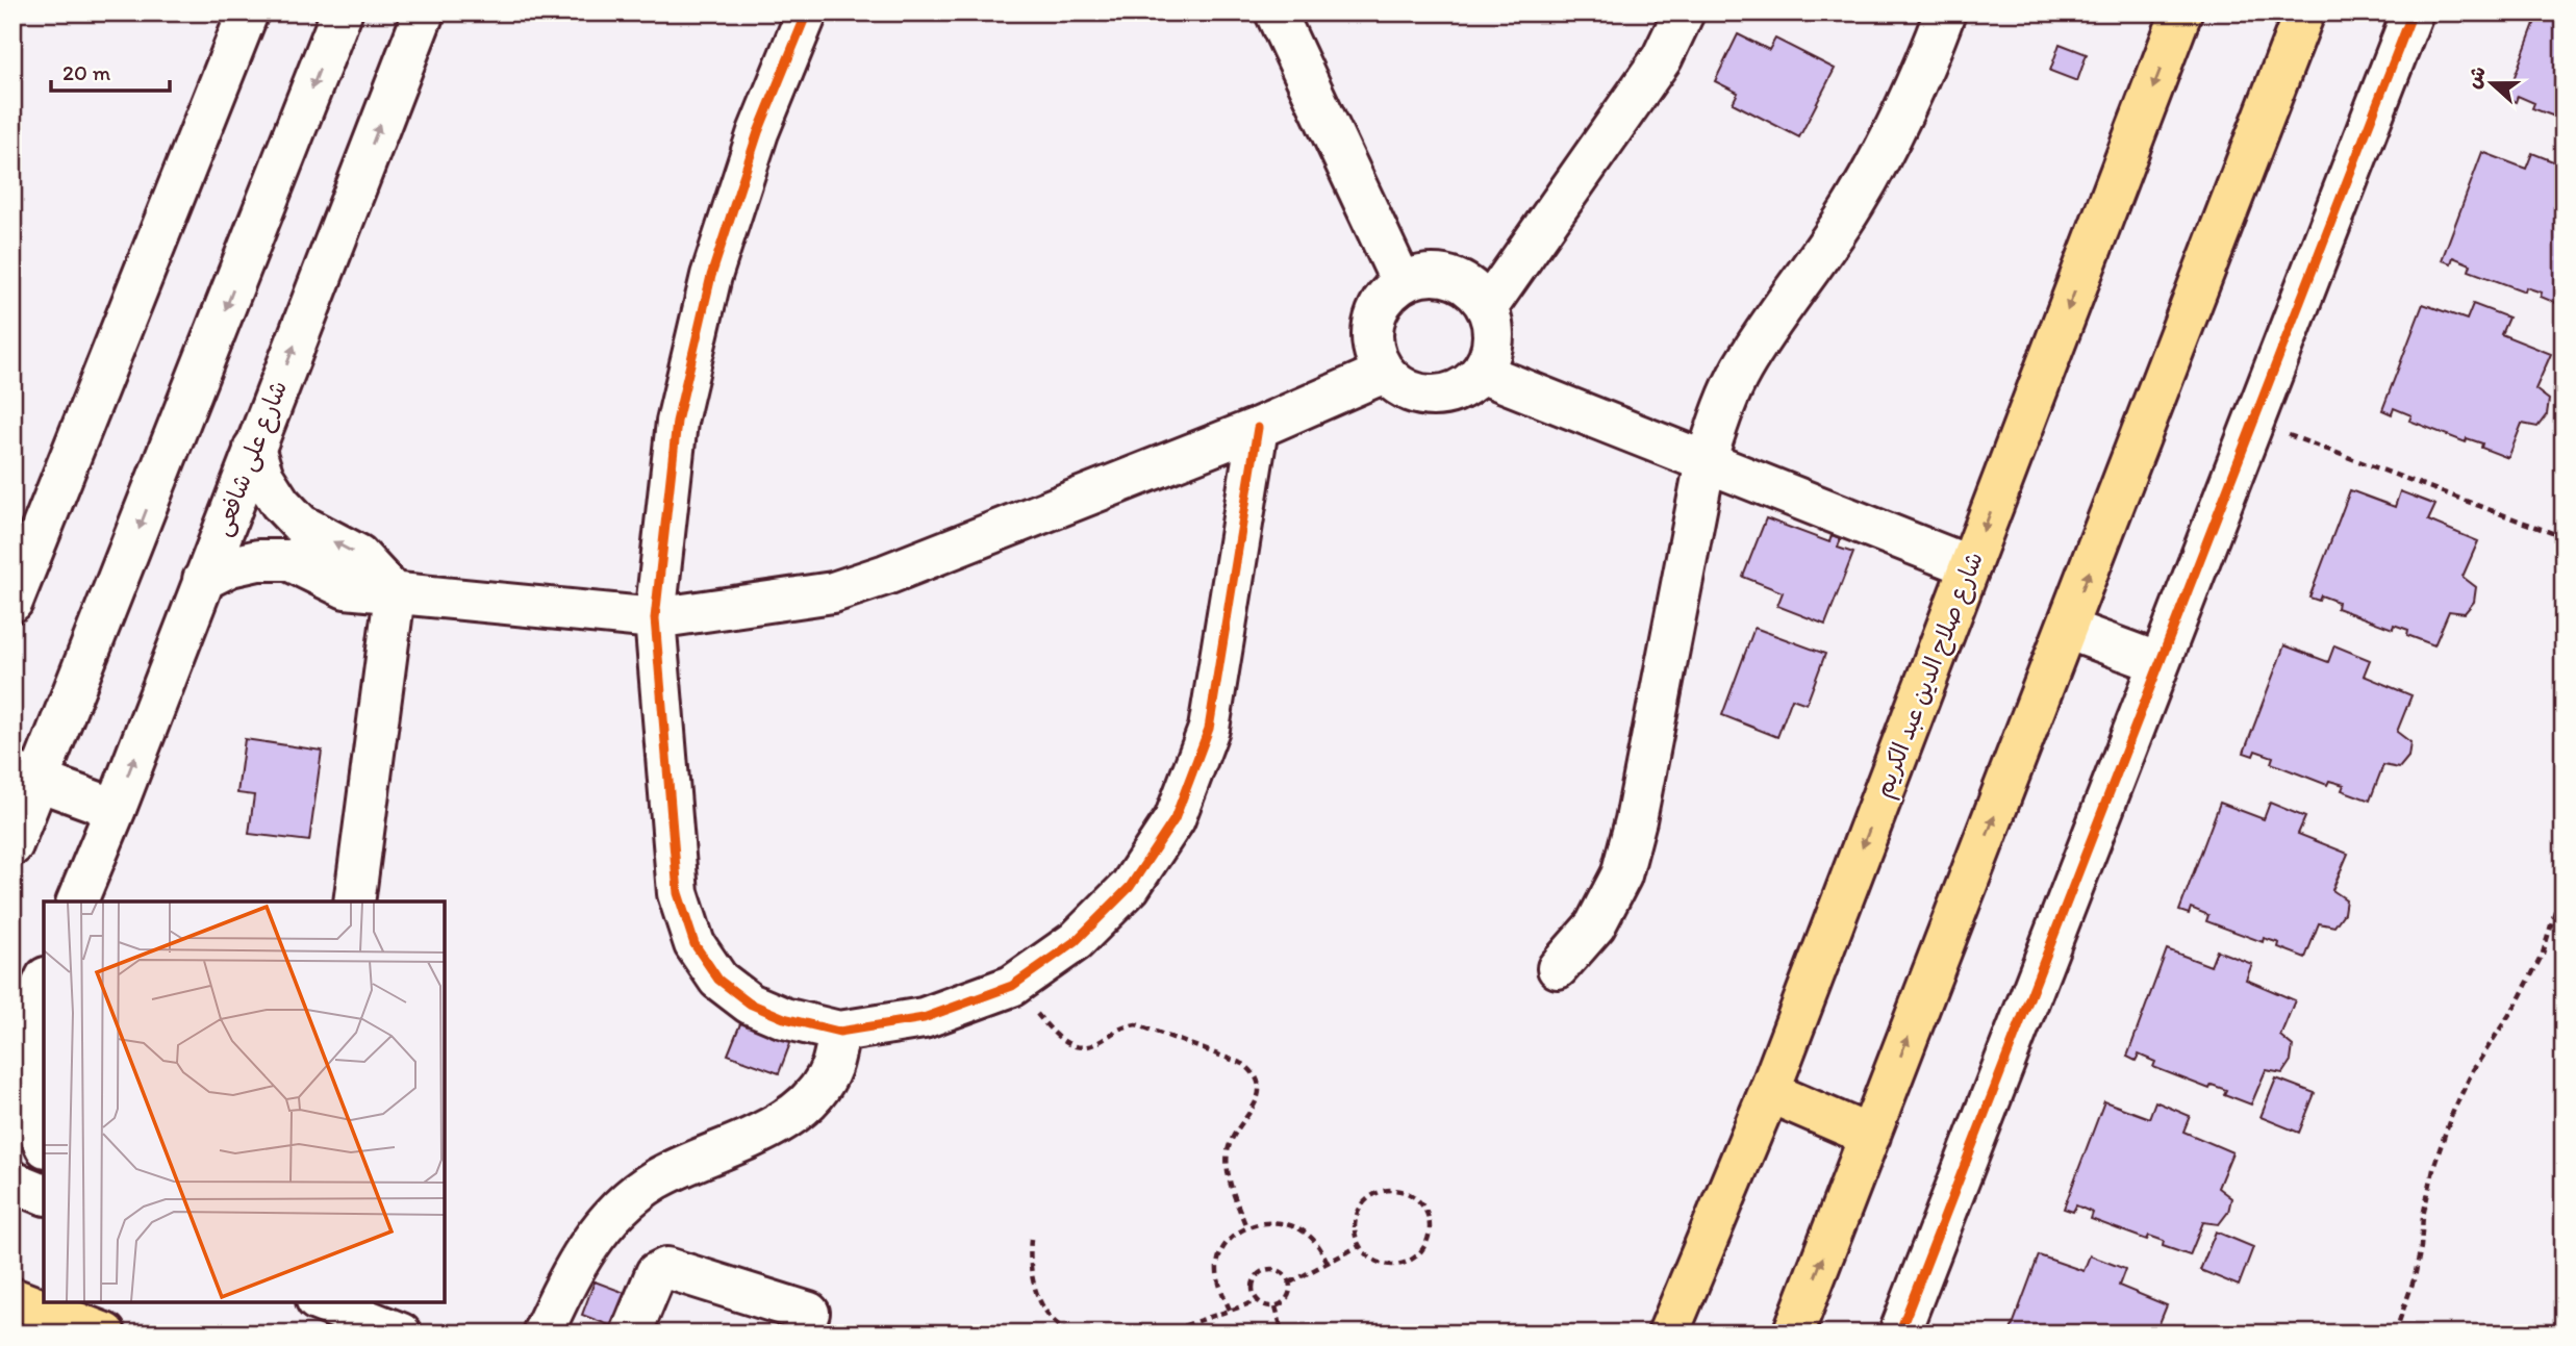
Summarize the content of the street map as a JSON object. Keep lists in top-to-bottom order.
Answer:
{
  "streets": {
    "main road": ["شارع صلاح الدين عبد الكريم"],
    "street": ["شارع على شافعى"]
  },
  "scale_bar": "20 m",
  "north": "left"
}
